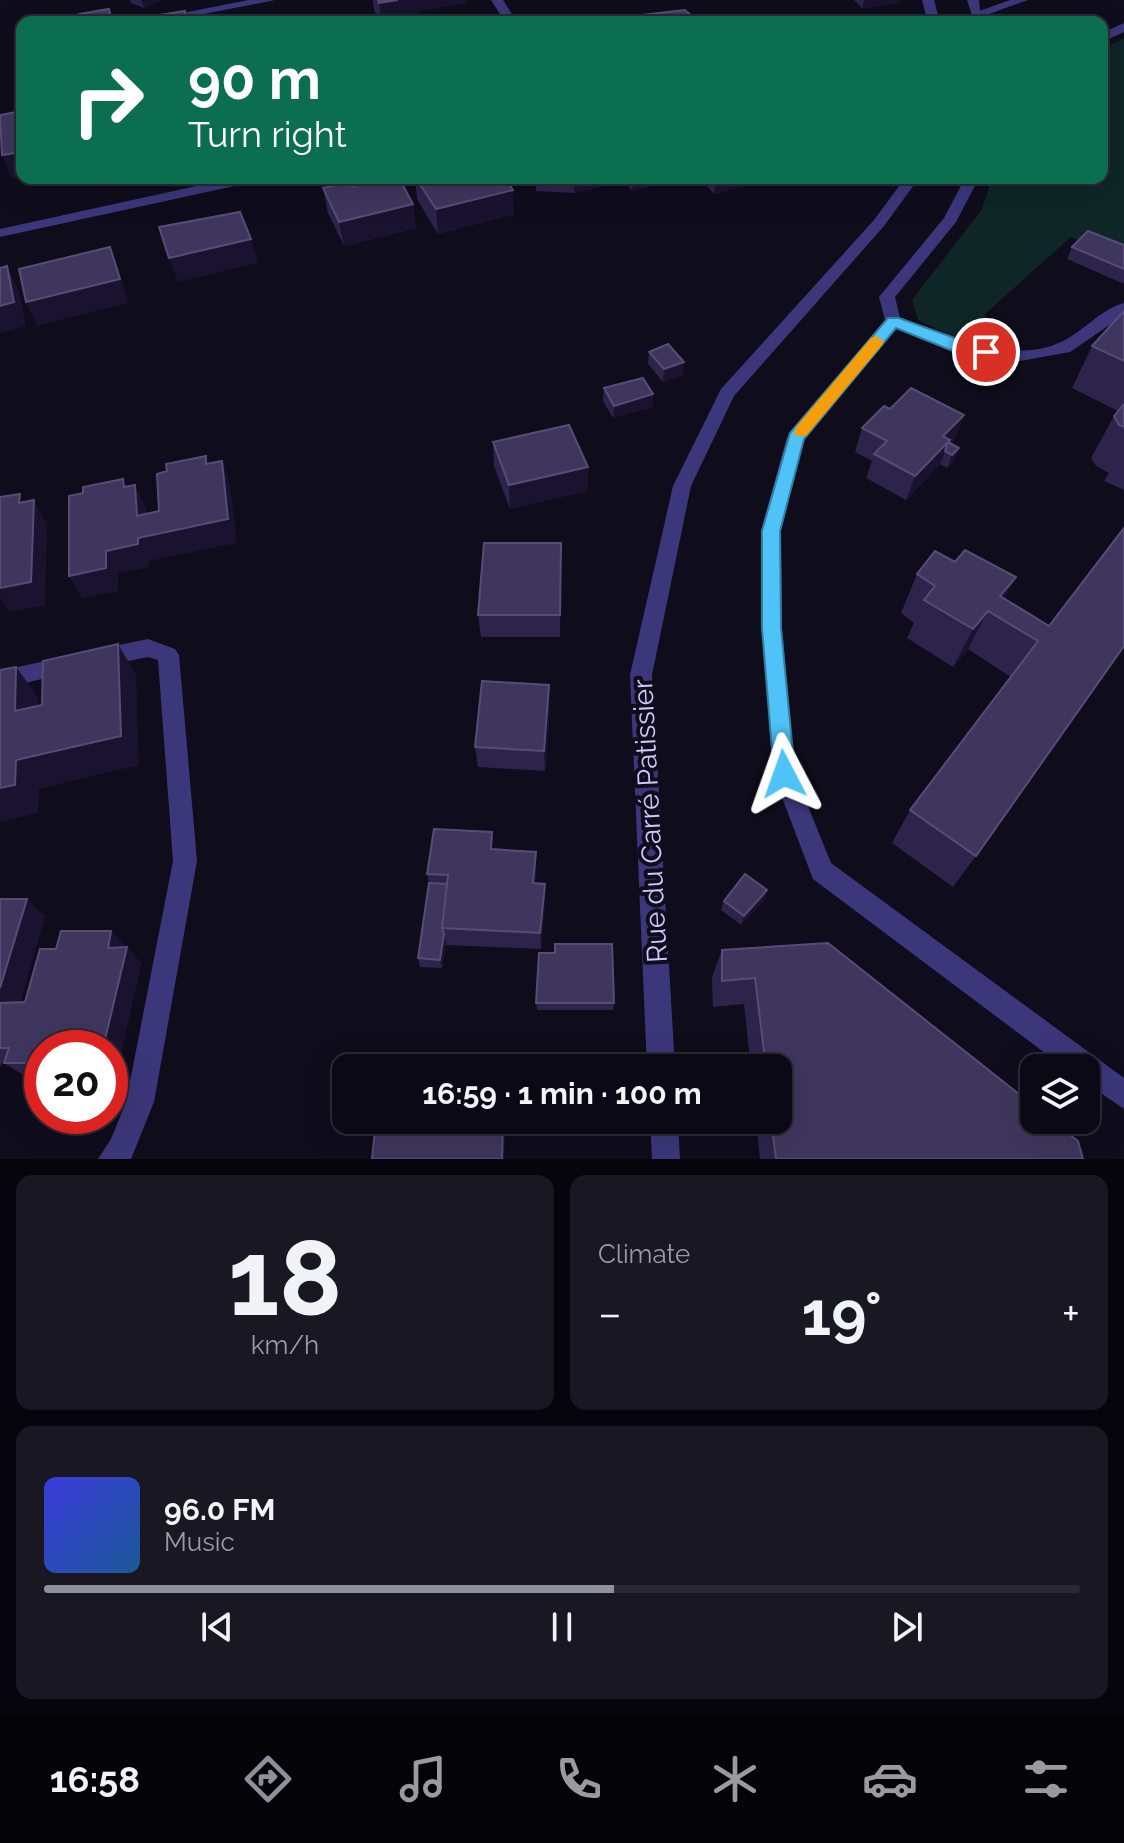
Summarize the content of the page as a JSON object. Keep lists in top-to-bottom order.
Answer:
{
  "streets": {
    "street": ["Rue du Carré Patissier"]
  },
  "page": {
    "turn": ["90 m", "Turn right"],
    "limit": "20",
    "trip": "16:59 · 1 min · 100 m",
    "tile": [
      ["18", "km/h"],
      "Climate"
    ],
    "heat": ["−", "19°", "+"],
    "song": ["96.0 FM", "Music"],
    "tabs": "16:58"
  }
}
